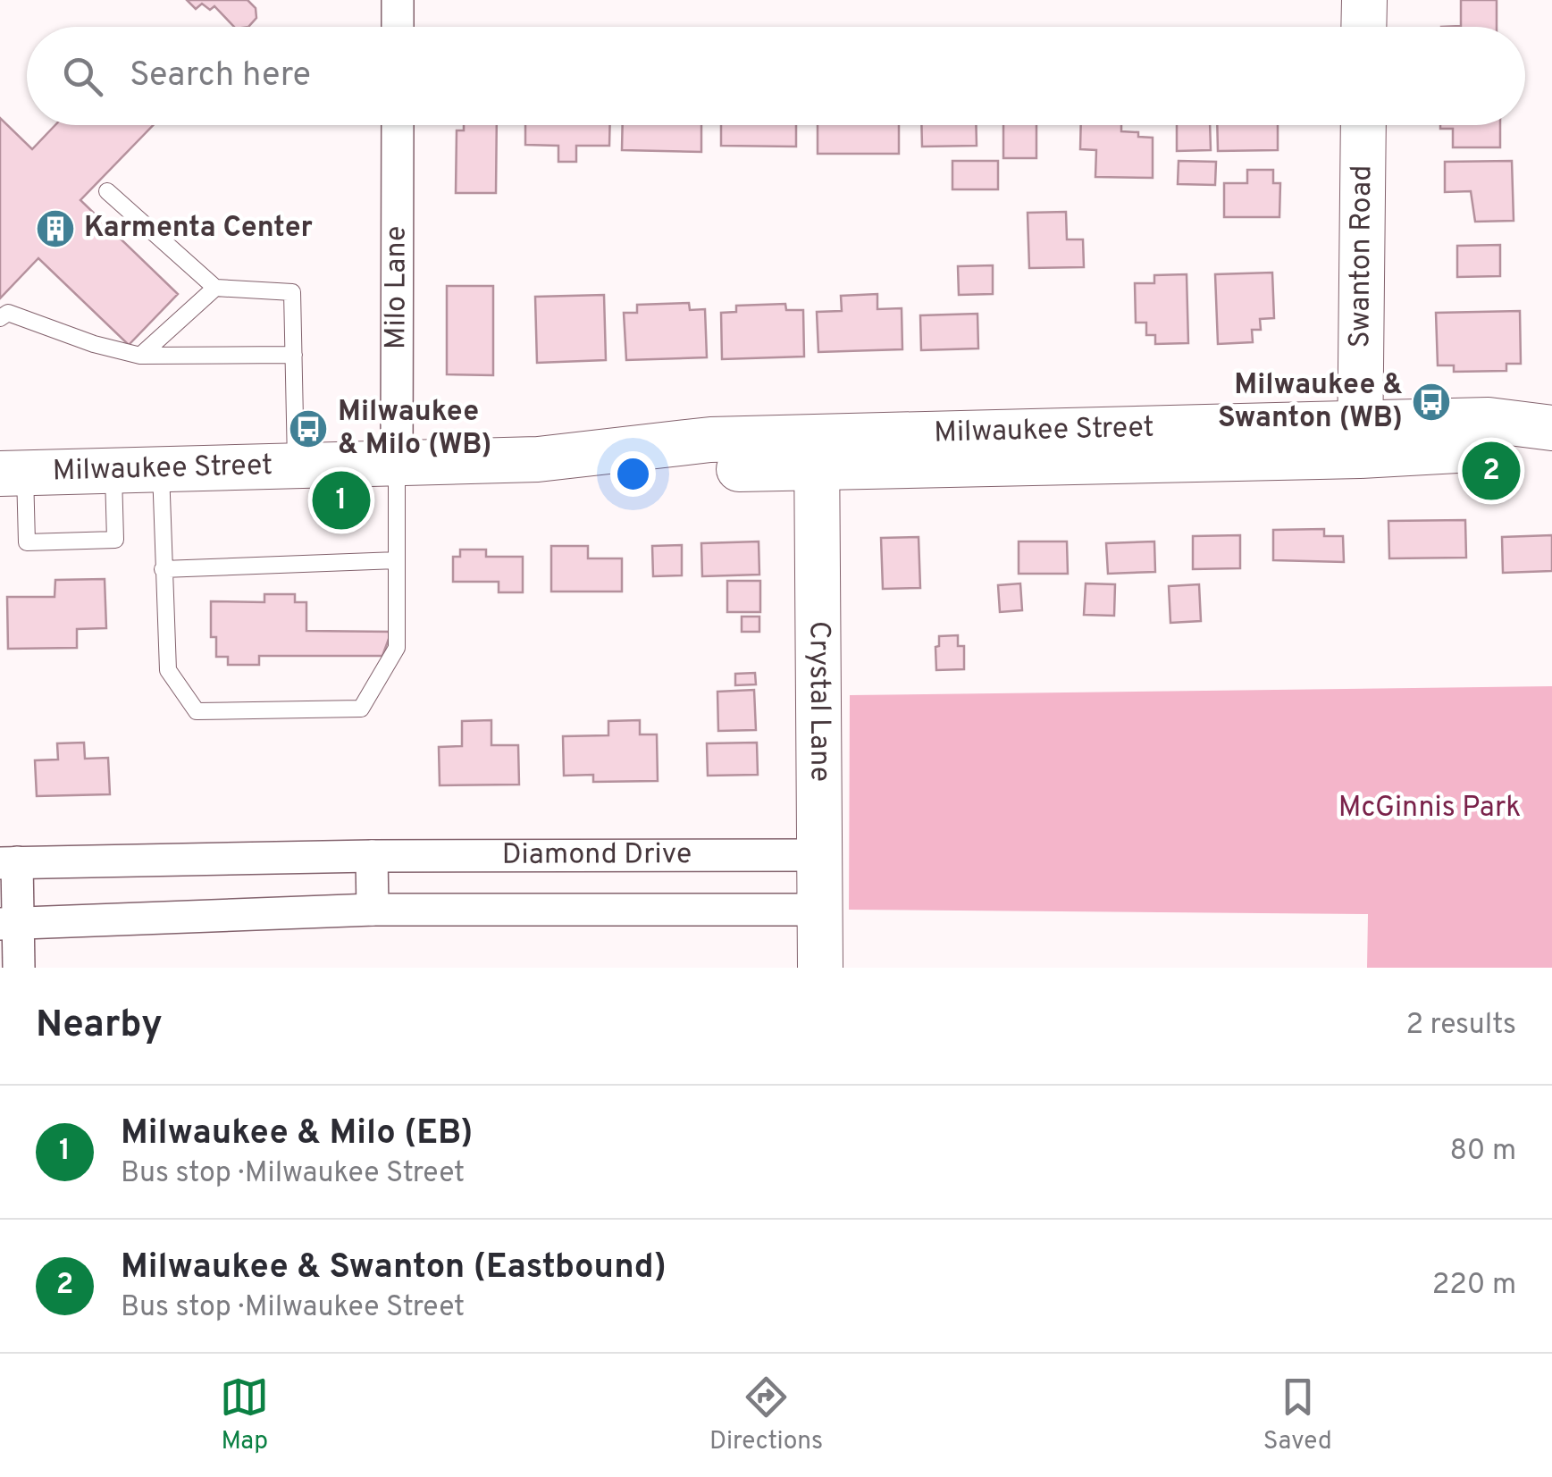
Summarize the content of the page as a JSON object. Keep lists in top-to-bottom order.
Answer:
{
  "streets": {
    "street": [
      "Swanton Road",
      "Milo Lane",
      "Milwaukee Street",
      "Crystal Lane",
      "Diamond Drive"
    ]
  },
  "crossings": [
    ["Swanton Road", "Milwaukee Street"],
    ["Milo Lane", "Milwaukee Street"],
    ["Milwaukee Street", "Crystal Lane"],
    ["Crystal Lane", "Diamond Drive"]
  ],
  "parks": ["McGinnis Park"],
  "places": {
    "building": ["Karmenta Center"],
    "bus stop": ["Milwaukee & Swanton (WB)", "Milwaukee & Milo (WB)"]
  },
  "page": {
    "search": "Search here",
    "pins": ["2", "1"],
    "heading": ["Nearby", "2 results"],
    "list": [
      {
        "mark": "1",
        "name": "Milwaukee & Milo (EB)",
        "note": "Bus stop · Milwaukee Street",
        "value": "80 m"
      },
      {
        "mark": "2",
        "name": "Milwaukee & Swanton (Eastbound)",
        "note": "Bus stop · Milwaukee Street",
        "value": "220 m"
      }
    ],
    "nav": ["Map", "Directions", "Saved"]
  }
}
